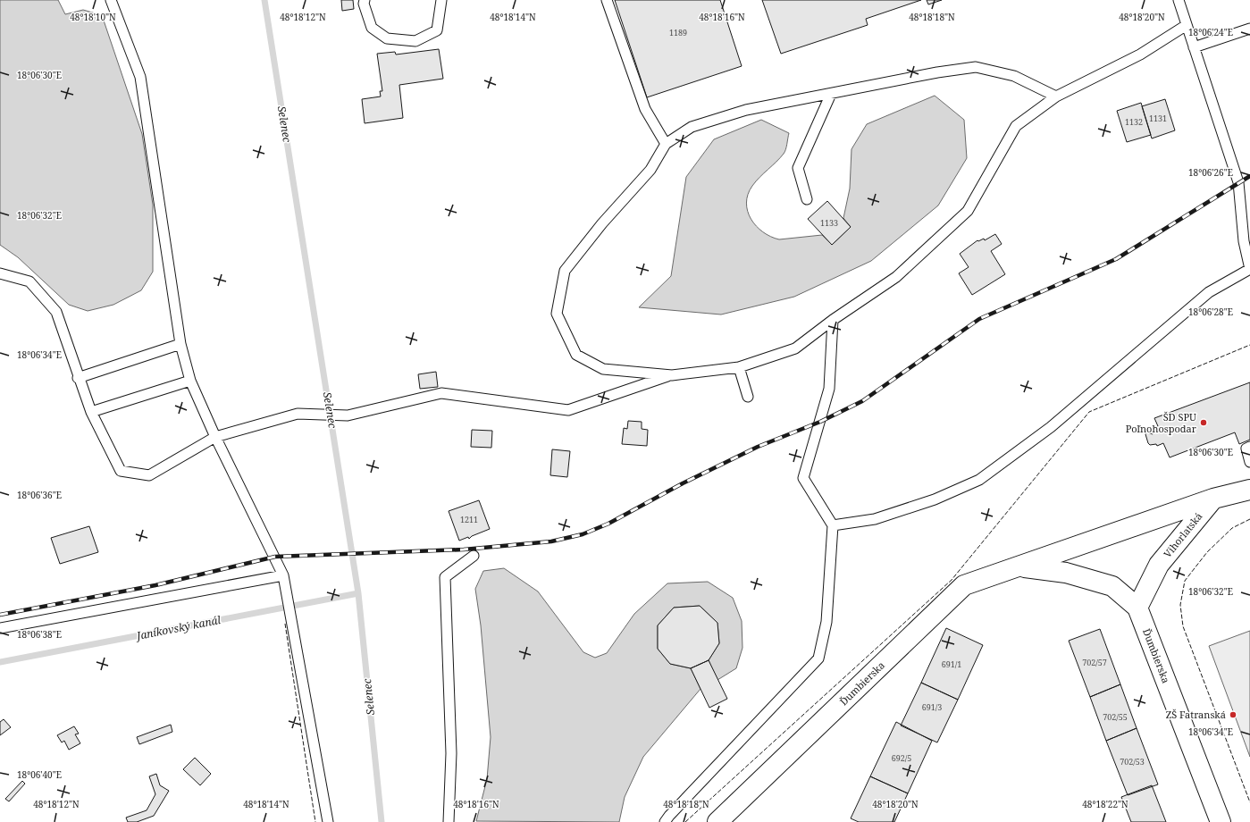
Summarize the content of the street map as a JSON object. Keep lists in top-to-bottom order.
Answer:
{
  "streets": {
    "street": ["Vihorlatská", "Ďumbierska"]
  },
  "crossings": [
    ["Vihorlatská", "Ďumbierska"]
  ],
  "water": ["Selenec", "Janíkovský kanál"],
  "places": ["ŠD SPU Poľnohospodar", "ZŠ Fatranská"],
  "house_numbers": [
    "1189",
    "1131",
    "1132",
    "1133",
    "1211",
    "702/57",
    "691/1",
    "691/3",
    "702/55",
    "692/5",
    "702/53"
  ],
  "coordinates": [
    "48°18'10\"N",
    "48°18'12\"N",
    "48°18'14\"N",
    "48°18'16\"N",
    "48°18'18\"N",
    "48°18'20\"N",
    "18°06'24\"E",
    "18°06'30\"E",
    "18°06'26\"E",
    "18°06'32\"E",
    "18°06'28\"E",
    "18°06'34\"E",
    "18°06'36\"E",
    "18°06'38\"E",
    "18°06'40\"E",
    "48°18'22\"N"
  ]
}
